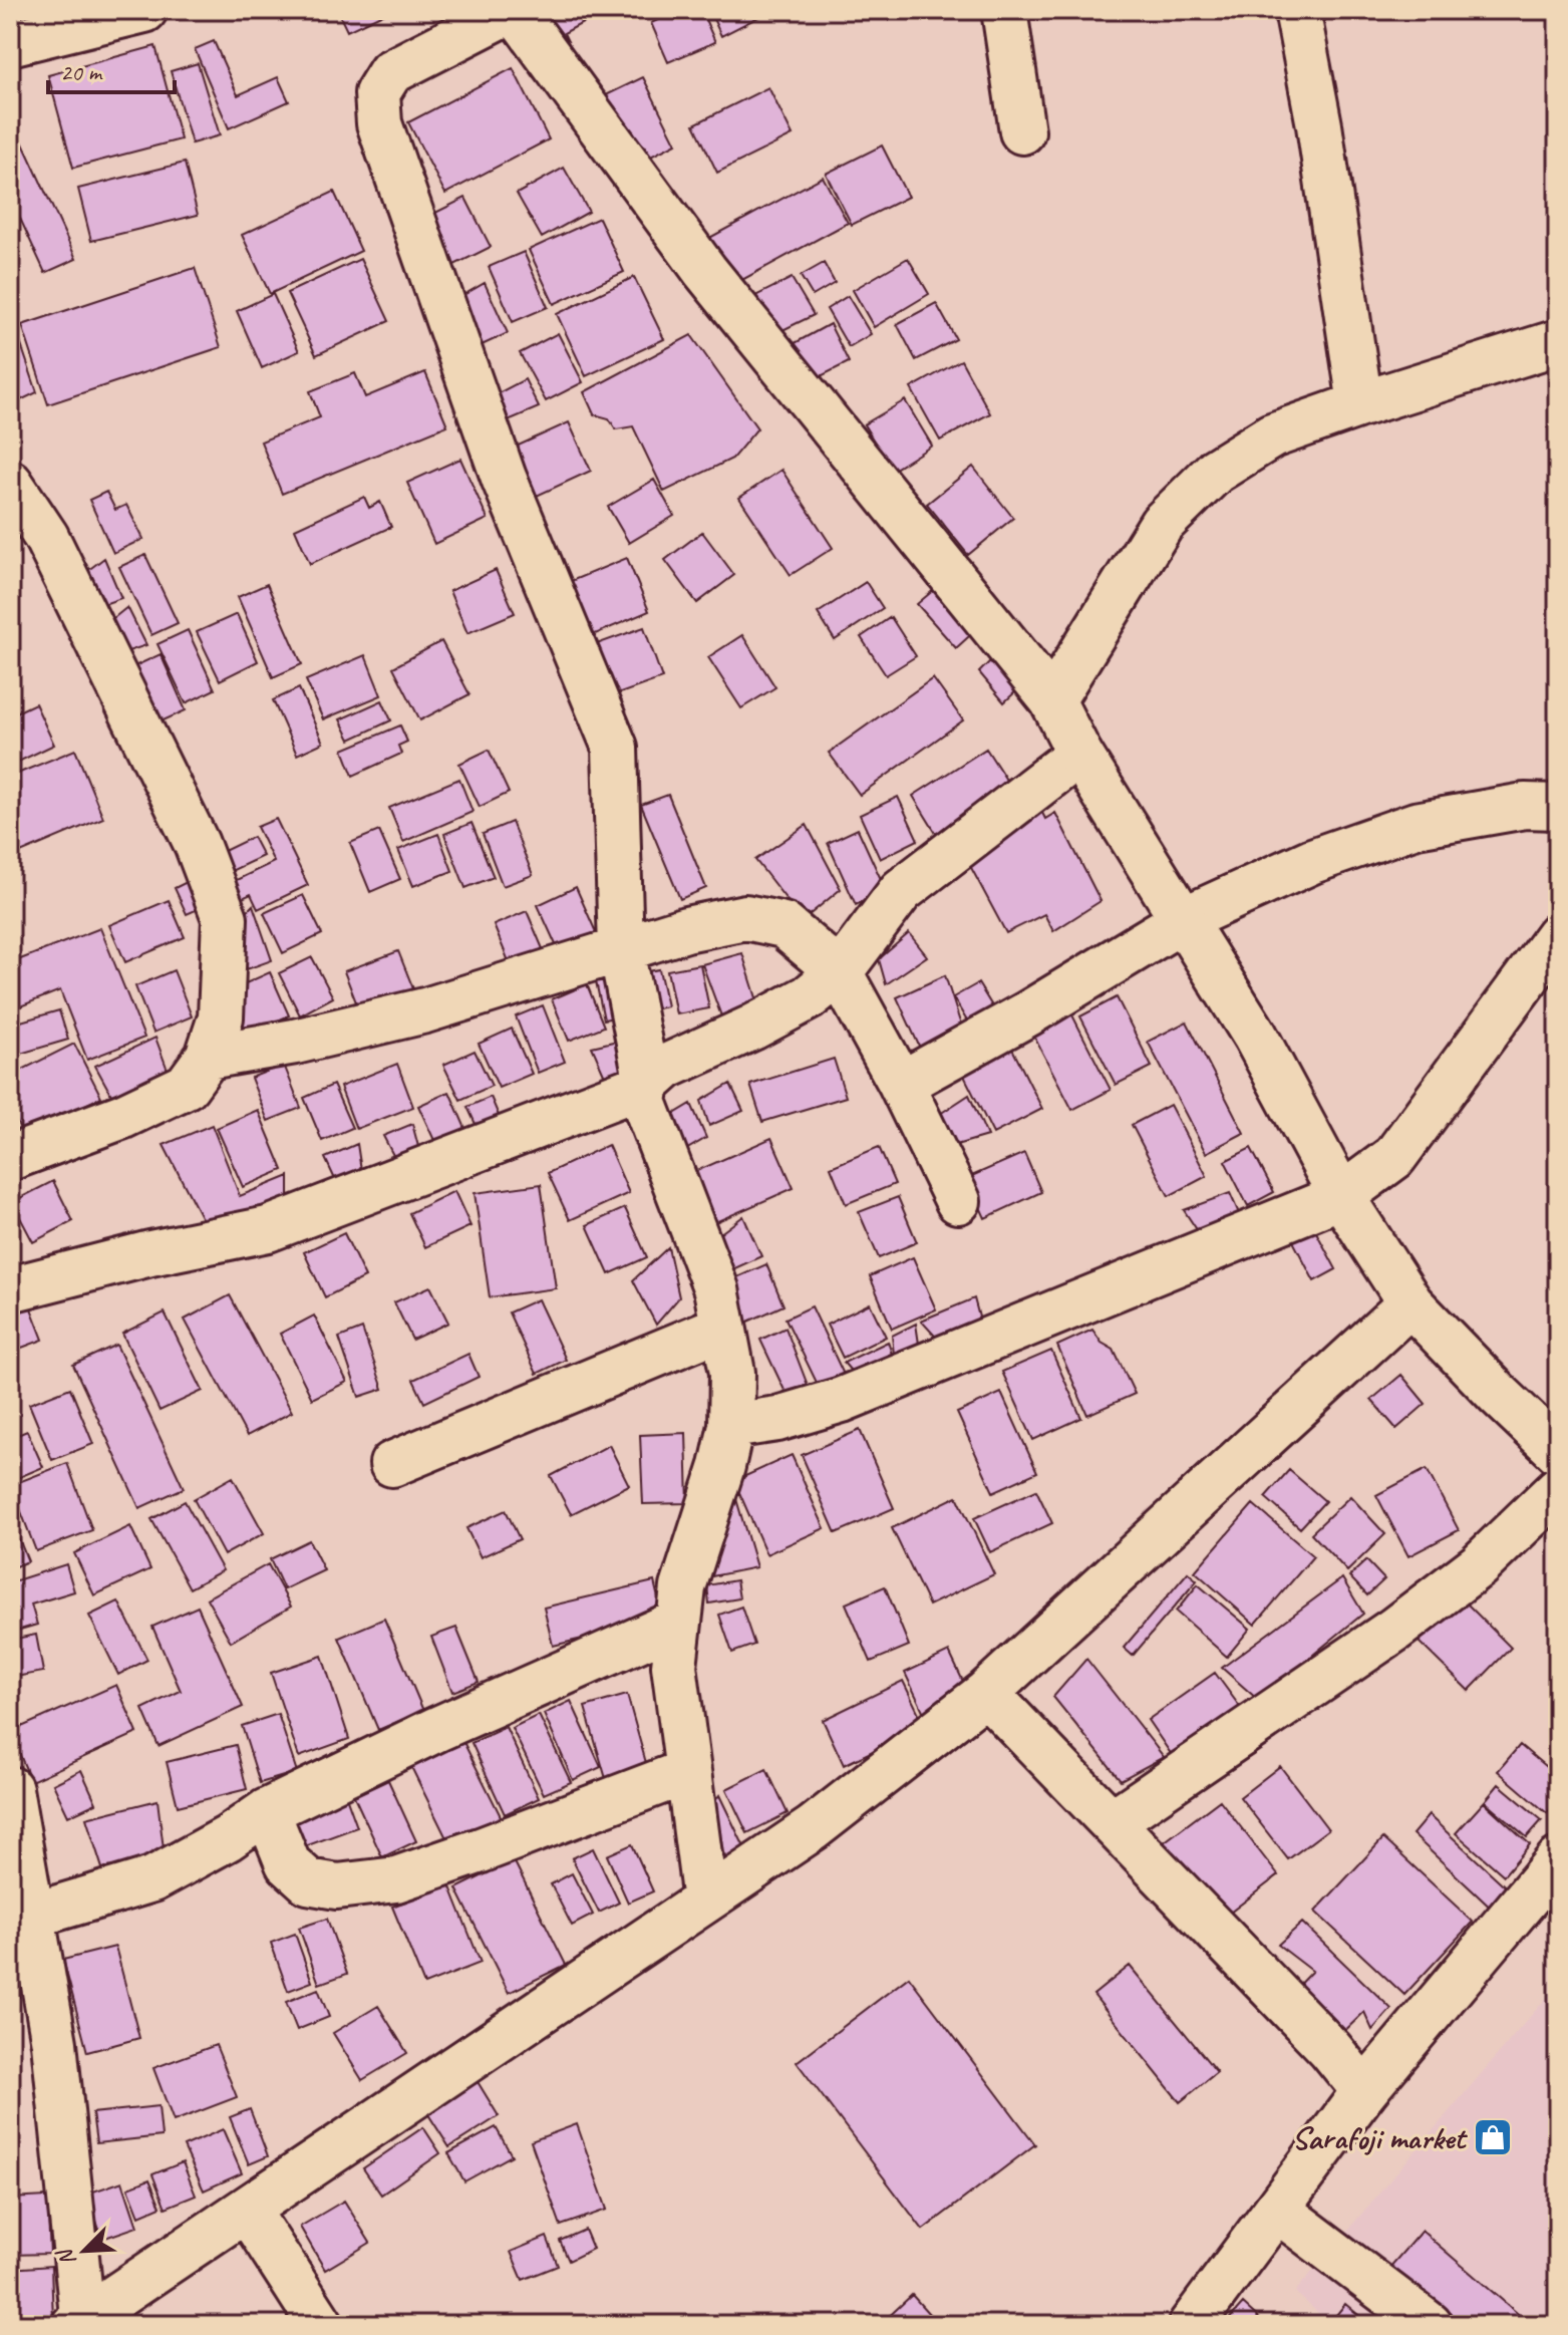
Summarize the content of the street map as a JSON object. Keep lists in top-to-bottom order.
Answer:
{
  "places": {
    "shop": ["Sarafoji market"]
  },
  "scale_bar": "20 m",
  "north": "bottom left"
}
